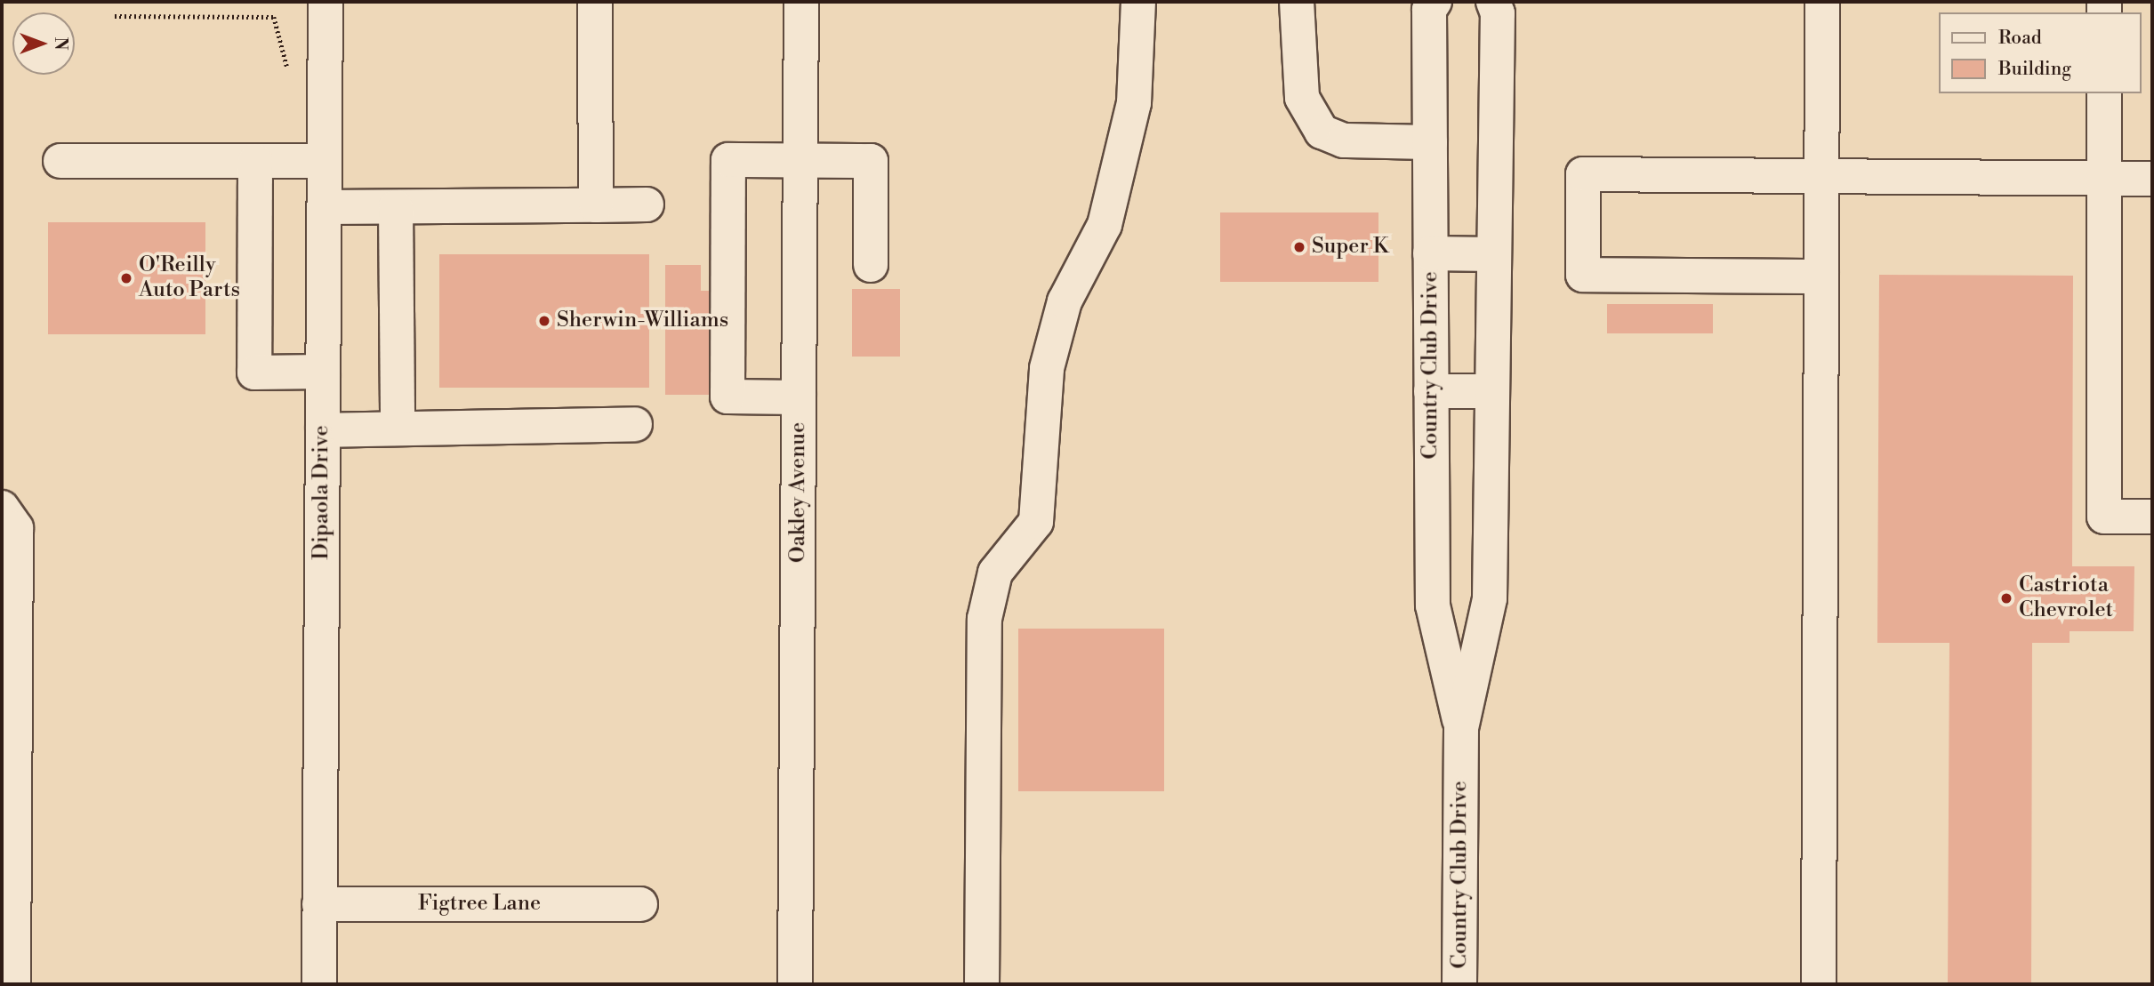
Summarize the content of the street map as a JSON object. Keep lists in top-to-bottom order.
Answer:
{
  "streets": {
    "street": [
      "Country Club Drive",
      "Dipaola Drive",
      "Oakley Avenue",
      "Figtree Lane"
    ]
  },
  "crossings": [
    ["Dipaola Drive", "Figtree Lane"]
  ],
  "places": [
    "Super K",
    "O'Reilly Auto Parts",
    "Sherwin-Williams",
    "Castriota Chevrolet"
  ],
  "legend": ["Road", "Building"],
  "north": "right"
}
